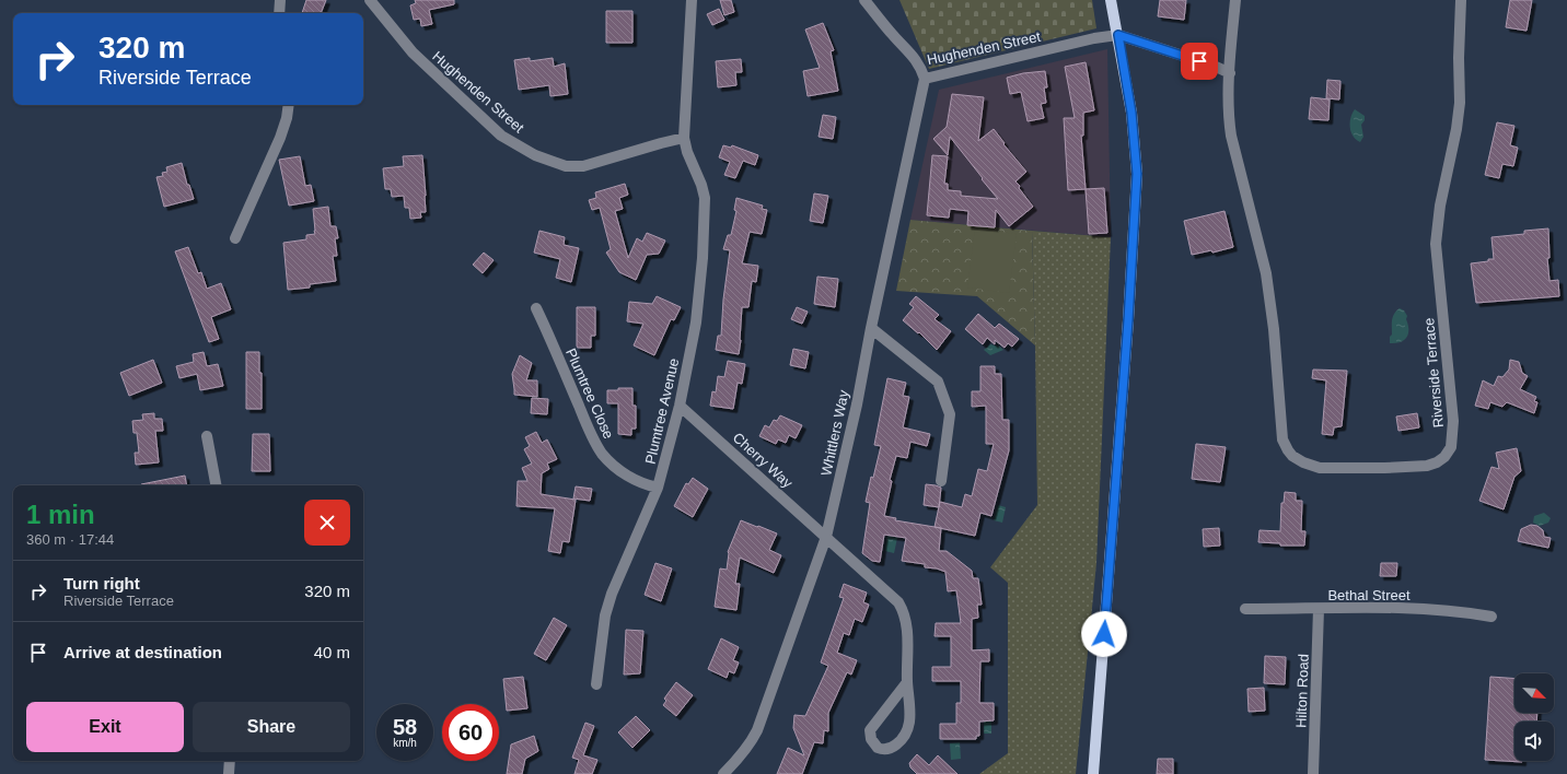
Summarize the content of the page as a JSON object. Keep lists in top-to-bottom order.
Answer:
{
  "streets": {
    "street": [
      "Hughenden Street",
      "Riverside Terrace",
      "Plumtree Close",
      "Plumtree Avenue",
      "Whittlers Way",
      "Cherry Way",
      "Bethal Street",
      "Hilton Road"
    ]
  },
  "crossings": [
    ["Hughenden Street", "Plumtree Avenue"],
    ["Hughenden Street", "Whittlers Way"],
    ["Plumtree Close", "Plumtree Avenue"],
    ["Plumtree Avenue", "Cherry Way"],
    ["Whittlers Way", "Cherry Way"],
    ["Bethal Street", "Hilton Road"]
  ],
  "north": "bottom right",
  "page": {
    "turn": ["320 m", "Riverside Terrace"],
    "heading": ["1 min", "360 m · 17:44"],
    "list": [
      {
        "name": "Turn right",
        "note": "Riverside Terrace",
        "value": "320 m"
      },
      {
        "name": "Arrive at destination",
        "value": "40 m"
      }
    ],
    "buttons": ["Exit", "Share"],
    "speed": "58 km/h",
    "limit": "60"
  }
}
